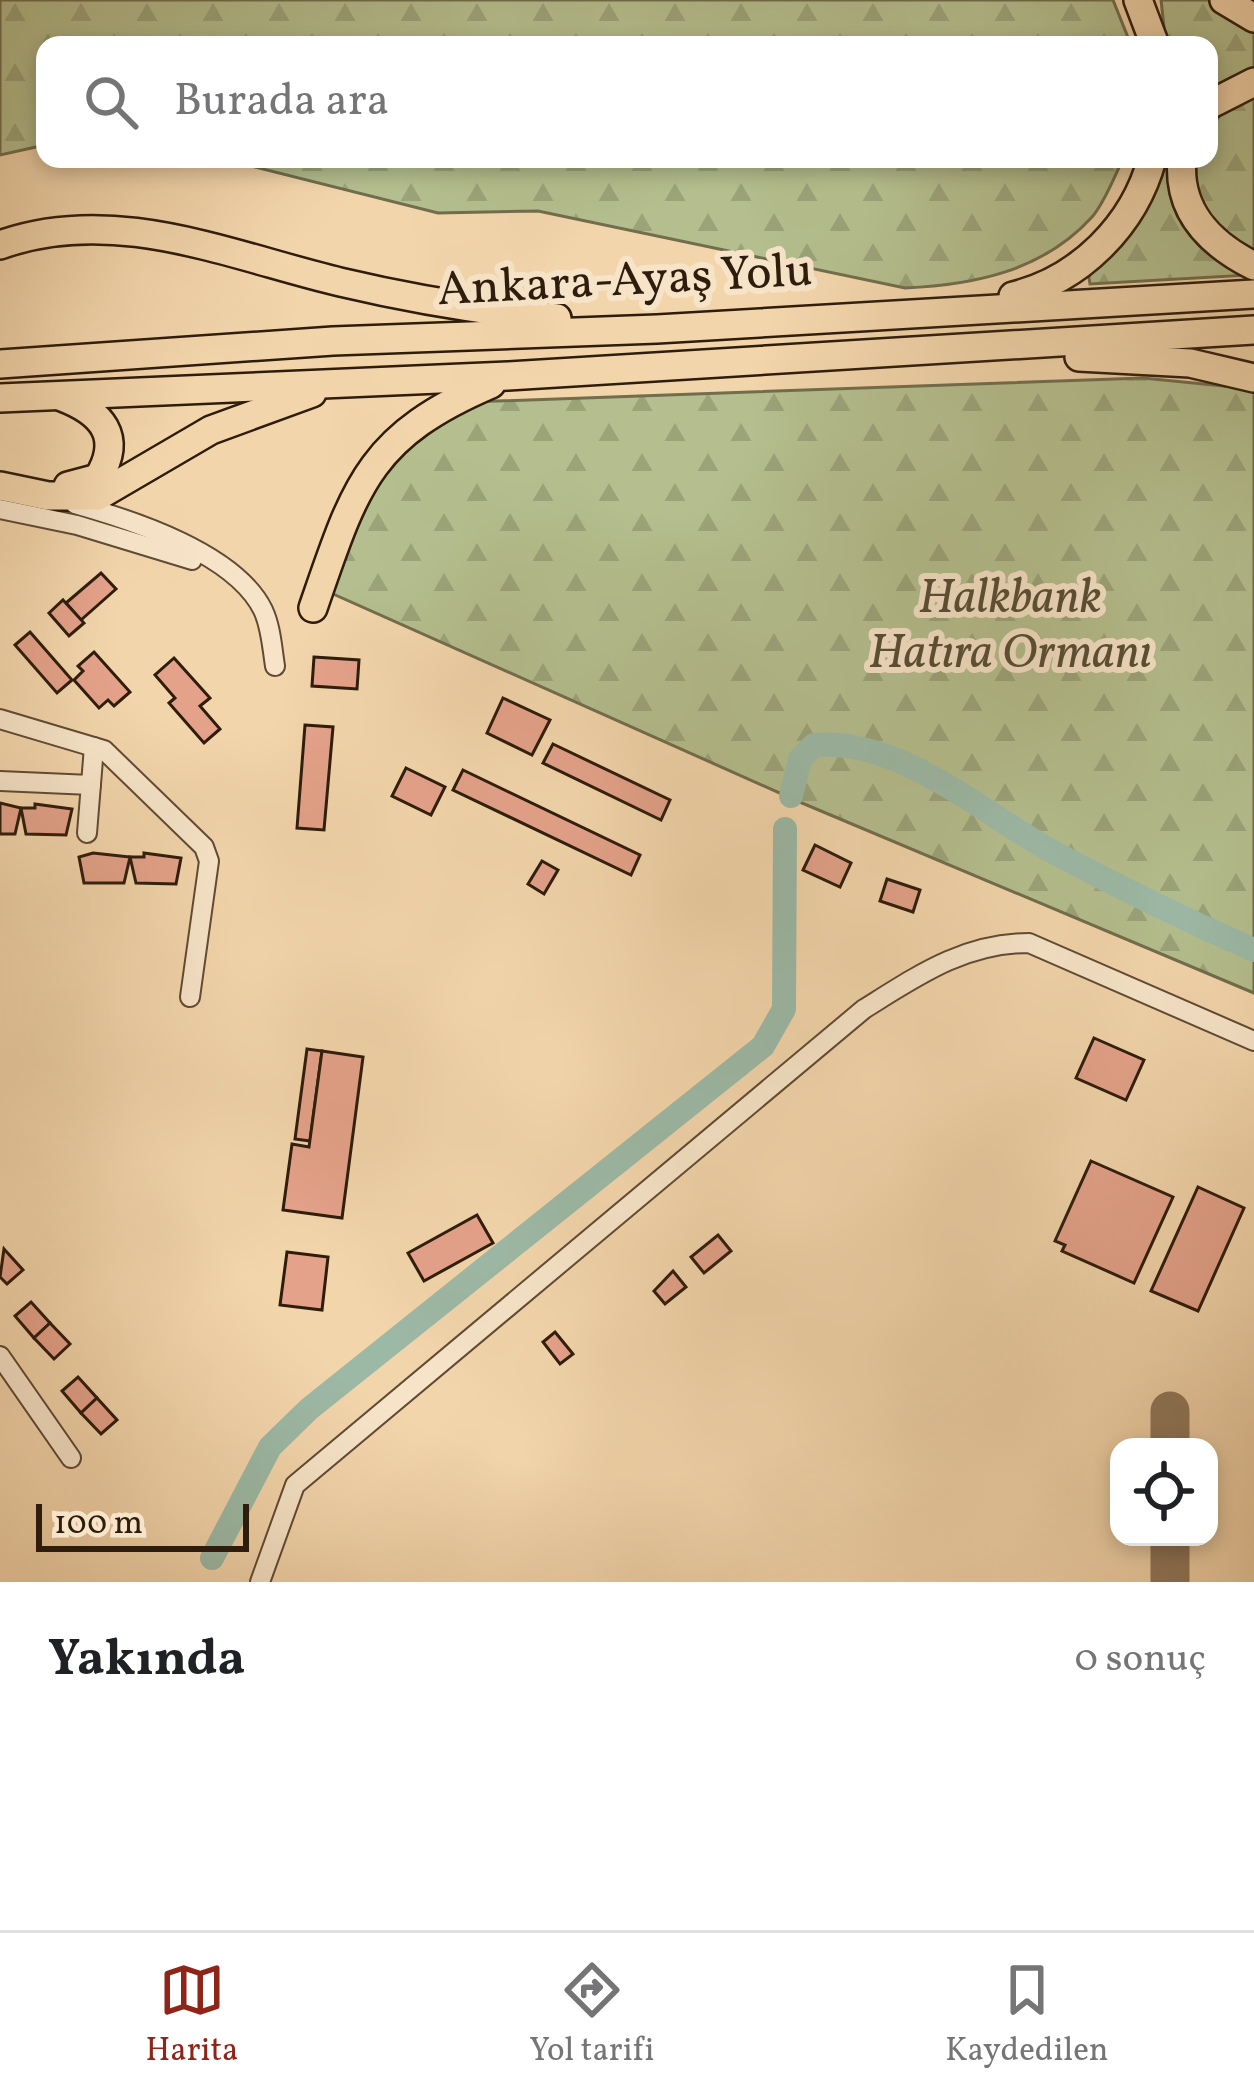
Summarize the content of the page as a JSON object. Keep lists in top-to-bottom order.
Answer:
{
  "streets": {
    "highway": ["Ankara-Ayaş Yolu"]
  },
  "parks": ["Halkbank Hatıra Ormanı"],
  "scale_bar": "100 m",
  "page": {
    "search": "Burada ara",
    "scale": "100 m",
    "heading": ["Yakında", "0 sonuç"],
    "nav": ["Harita", "Yol tarifi", "Kaydedilen"]
  }
}
